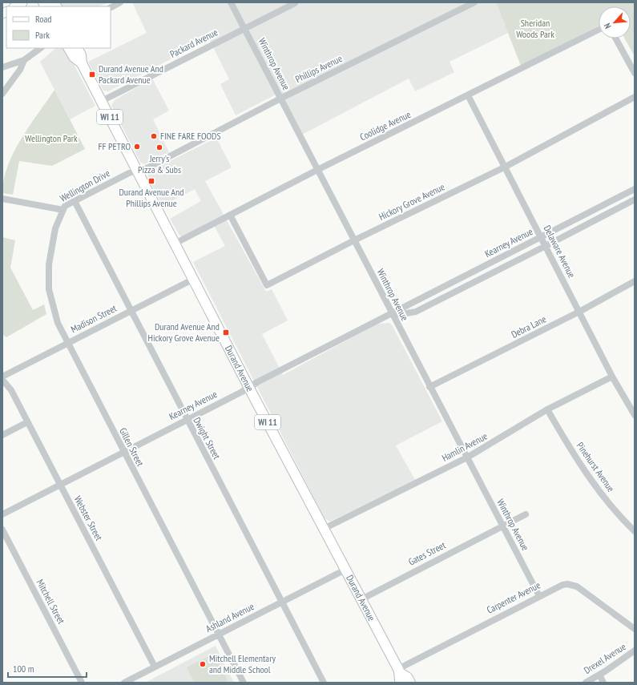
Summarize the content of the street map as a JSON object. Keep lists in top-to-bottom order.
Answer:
{
  "streets": {
    "main road": ["WI 11", "Durand Avenue"],
    "street": [
      "Packard Avenue",
      "Winthrop Avenue",
      "Phillips Avenue",
      "Coolidge Avenue",
      "Wellington Drive",
      "Hickory Grove Avenue",
      "Kearney Avenue",
      "Delaware Avenue",
      "Madison Street",
      "Debra Lane",
      "Dwight Street",
      "Gillen Street",
      "Hamlin Avenue",
      "Pinehurst Avenue",
      "Webster Street",
      "Gates Street",
      "Carpenter Avenue",
      "Mitchell Street",
      "Ashland Avenue",
      "Drexel Avenue"
    ]
  },
  "crossings": [
    ["Packard Avenue", "Winthrop Avenue"],
    ["Packard Avenue", "Durand Avenue"],
    ["Winthrop Avenue", "Phillips Avenue"],
    ["Winthrop Avenue", "Coolidge Avenue"],
    ["Winthrop Avenue", "Hickory Grove Avenue"],
    ["Winthrop Avenue", "Kearney Avenue"],
    ["Winthrop Avenue", "Debra Lane"],
    ["Winthrop Avenue", "Hamlin Avenue"],
    ["Winthrop Avenue", "Gates Street"],
    ["Winthrop Avenue", "Carpenter Avenue"],
    ["Phillips Avenue", "Wellington Drive"],
    ["Phillips Avenue", "Durand Avenue"],
    ["Coolidge Avenue", "Hickory Grove Avenue"],
    ["Coolidge Avenue", "Delaware Avenue"],
    ["Coolidge Avenue", "Durand Avenue"],
    ["Wellington Drive", "Durand Avenue"],
    ["Wellington Drive", "Dwight Street"],
    ["Wellington Drive", "Gillen Street"],
    ["Hickory Grove Avenue", "Delaware Avenue"],
    ["Kearney Avenue", "Delaware Avenue"],
    ["Kearney Avenue", "Durand Avenue"],
    ["Kearney Avenue", "Dwight Street"],
    ["Kearney Avenue", "Gillen Street"],
    ["Kearney Avenue", "Webster Street"],
    ["Delaware Avenue", "Debra Lane"],
    ["Delaware Avenue", "Hamlin Avenue"],
    ["Madison Street", "Durand Avenue"],
    ["Madison Street", "Dwight Street"],
    ["Madison Street", "Gillen Street"],
    ["Durand Avenue", "Hamlin Avenue"],
    ["Durand Avenue", "Gates Street"],
    ["Durand Avenue", "Carpenter Avenue"],
    ["Durand Avenue", "Ashland Avenue"],
    ["Dwight Street", "Ashland Avenue"],
    ["Gillen Street", "Ashland Avenue"],
    ["Hamlin Avenue", "Pinehurst Avenue"],
    ["Webster Street", "Ashland Avenue"]
  ],
  "parks": ["Sheridan Woods Park", "Wellington Park"],
  "places": {
    "transit": ["Durand Avenue And Packard Avenue", "Durand Avenue And Phillips Avenue", "Durand Avenue And Hickory Grove Avenue"],
    "other": [
      "FINE FARE FOODS",
      "FF PETRO",
      "Jerry's Pizza & Subs",
      "Mitchell Elementary and Middle School"
    ]
  },
  "legend": ["Road", "Park"],
  "scale_bar": "100 m",
  "north": "bottom left"
}
